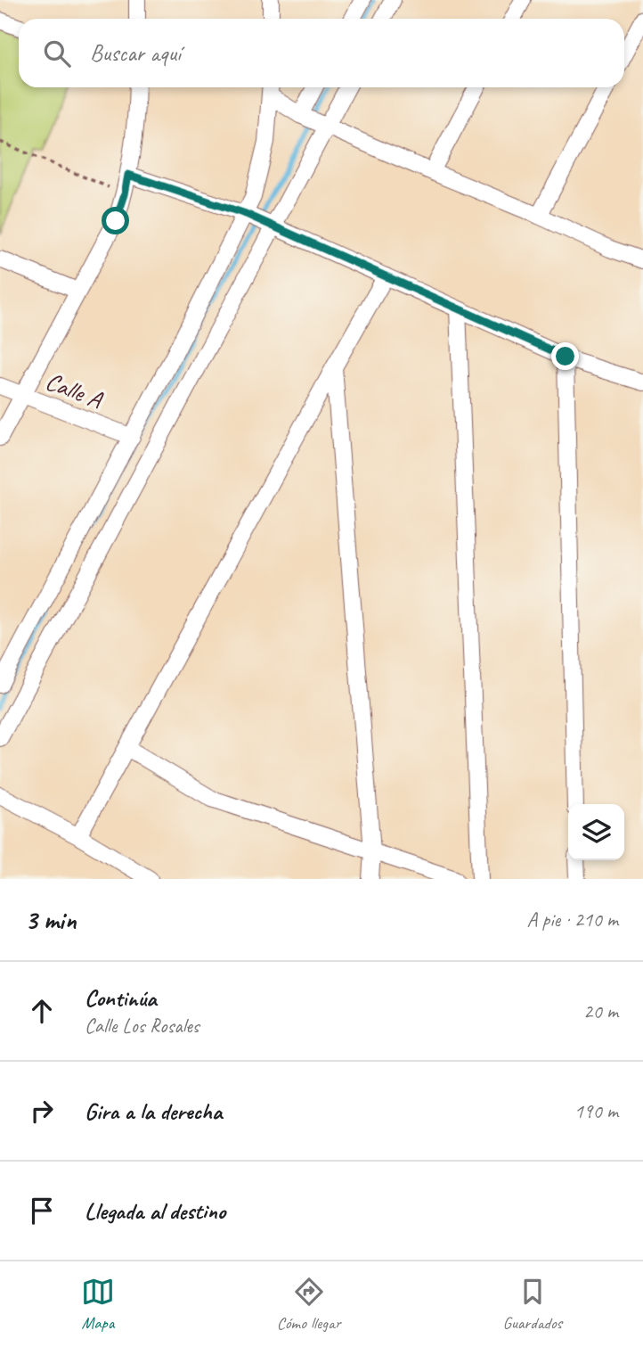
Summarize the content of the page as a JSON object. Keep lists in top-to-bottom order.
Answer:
{
  "streets": {
    "street": ["Calle A"]
  },
  "page": {
    "search": "Buscar aquí",
    "heading": ["3 min", "A pie · 210 m"],
    "list": [
      ["Continúa", "Calle Los Rosales", "20 m"],
      ["Gira a la derecha", "190 m"],
      "Llegada al destino"
    ],
    "nav": ["Mapa", "Cómo llegar", "Guardados"]
  }
}
